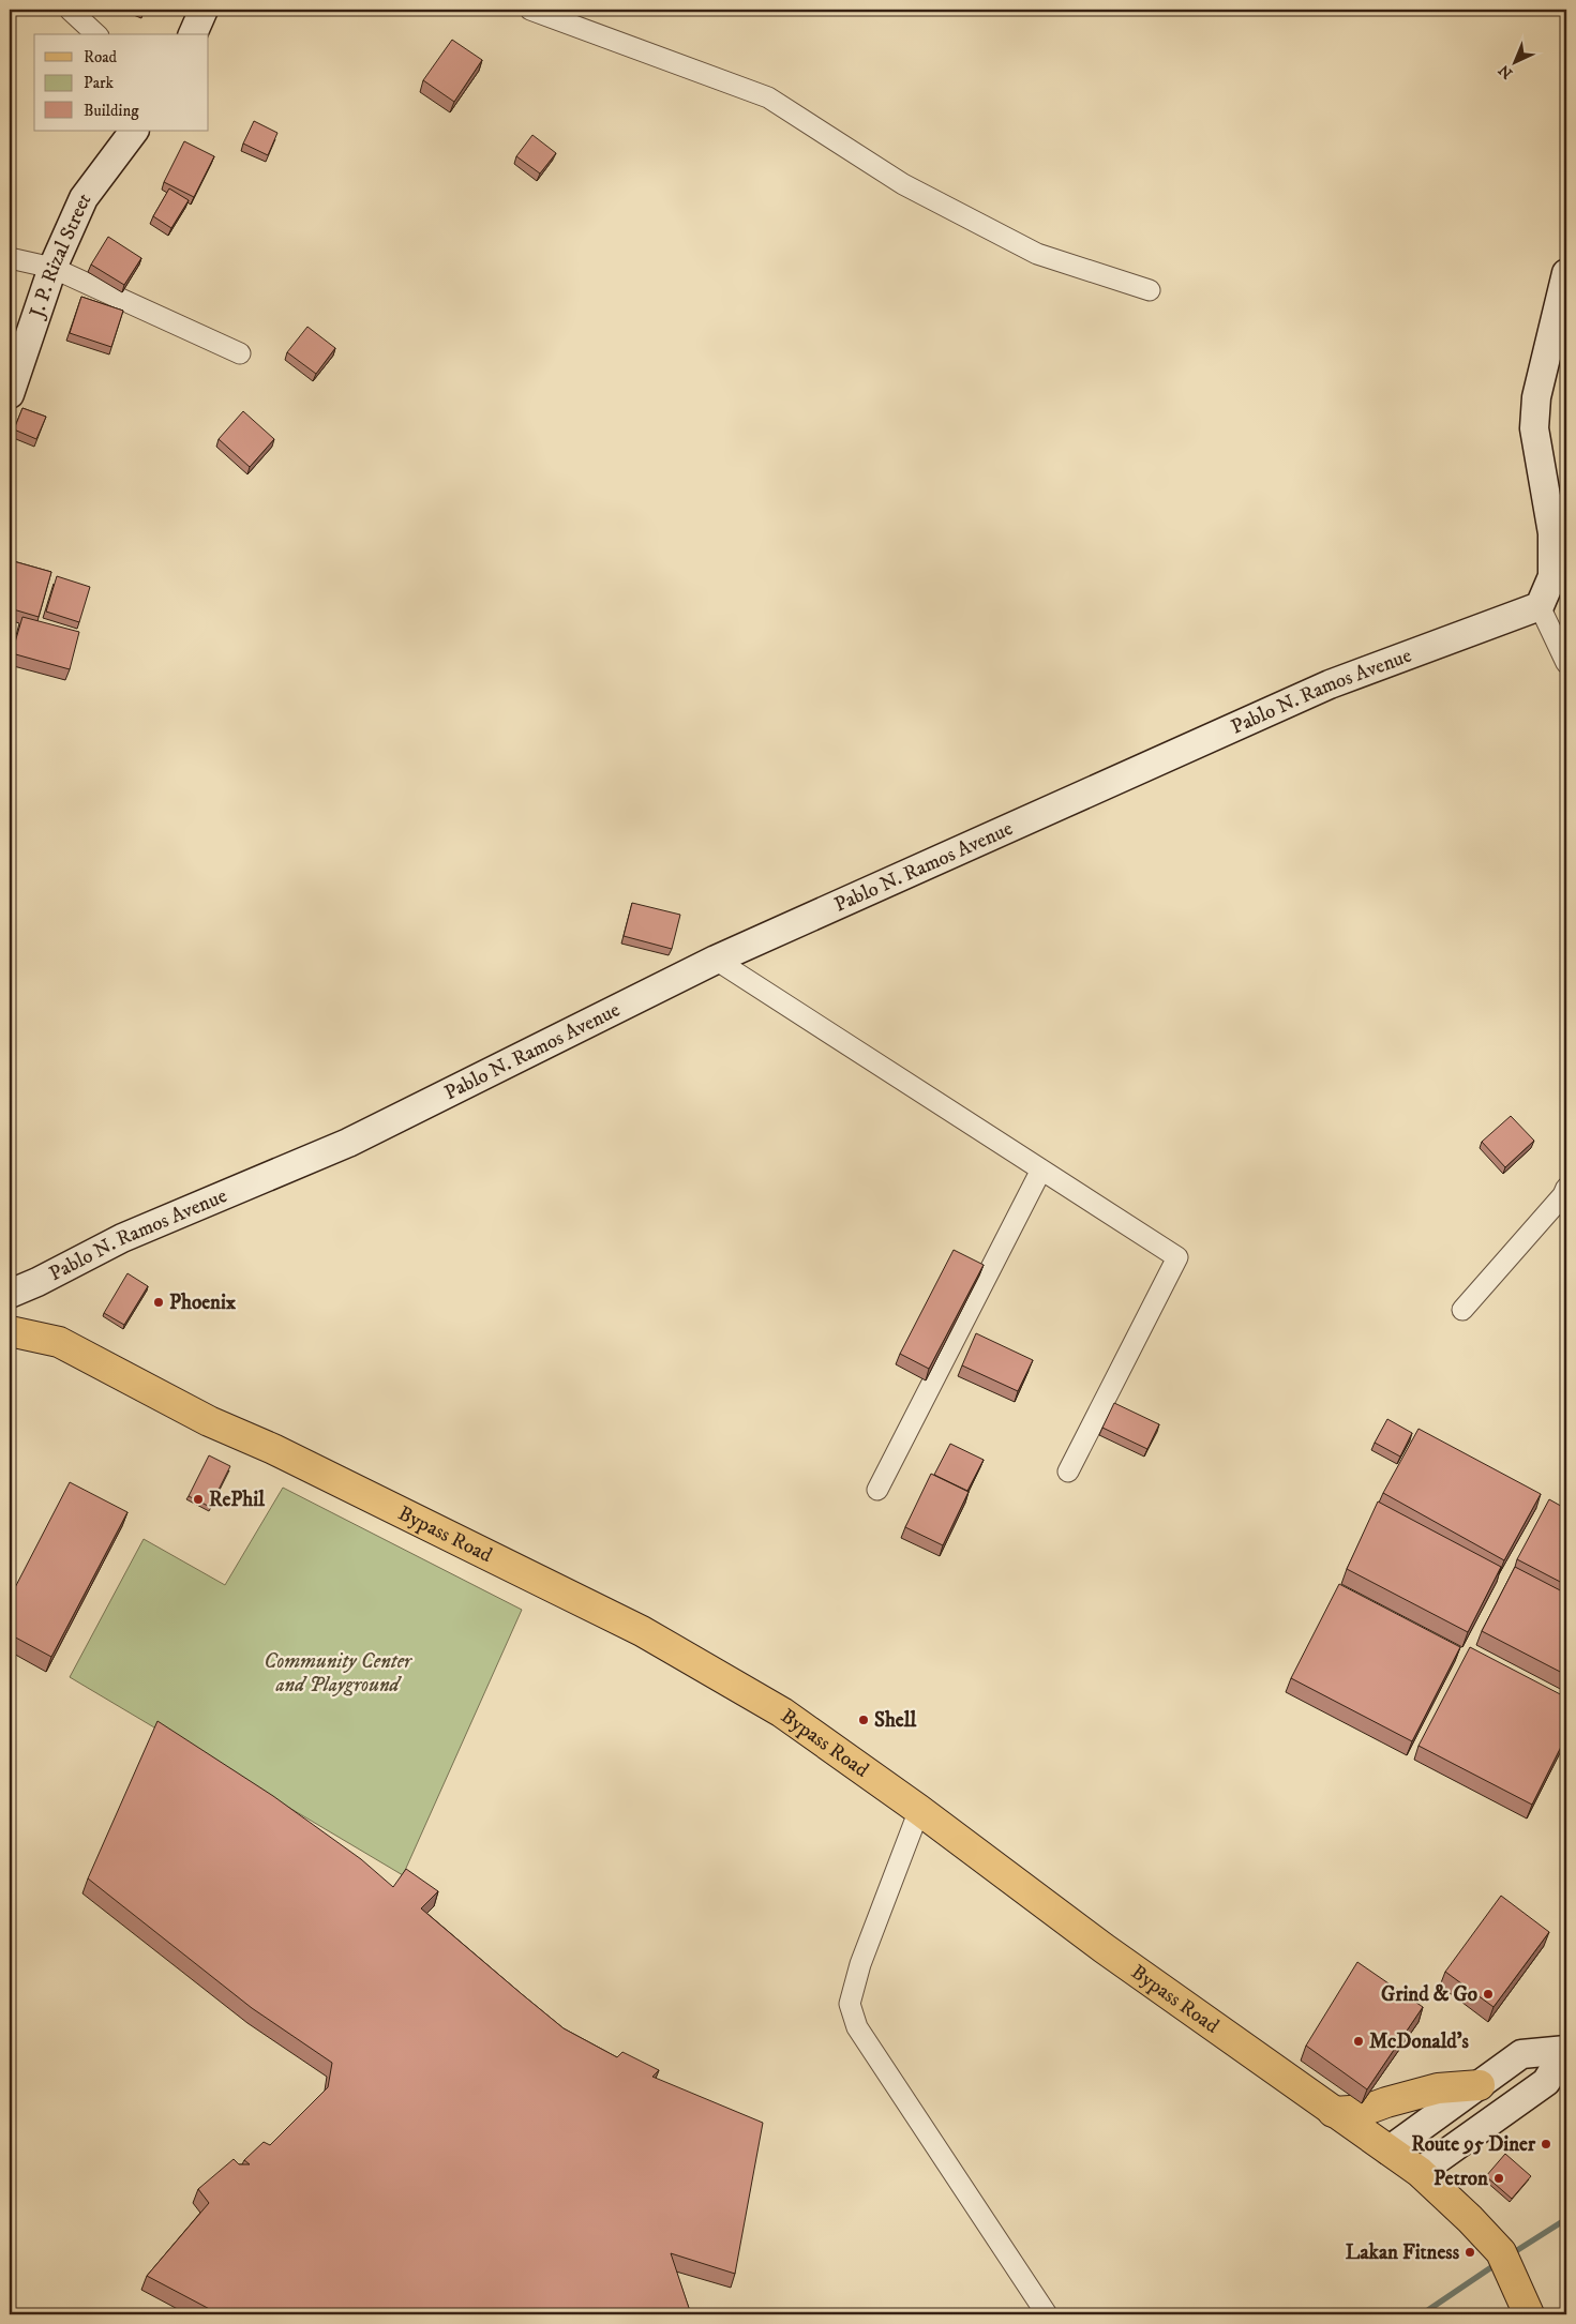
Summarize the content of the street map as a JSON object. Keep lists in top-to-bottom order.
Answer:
{
  "streets": {
    "main road": ["Bypass Road"],
    "street": ["J. P. Rizal Street", "Pablo N. Ramos Avenue"]
  },
  "parks": ["Community Center and Playground"],
  "places": [
    "Phoenix",
    "RePhil",
    "Shell",
    "Grind & Go",
    "McDonald's",
    "Route 95 Diner",
    "Petron",
    "Lakan Fitness"
  ],
  "legend": ["Road", "Park", "Building"],
  "north": "bottom left"
}
